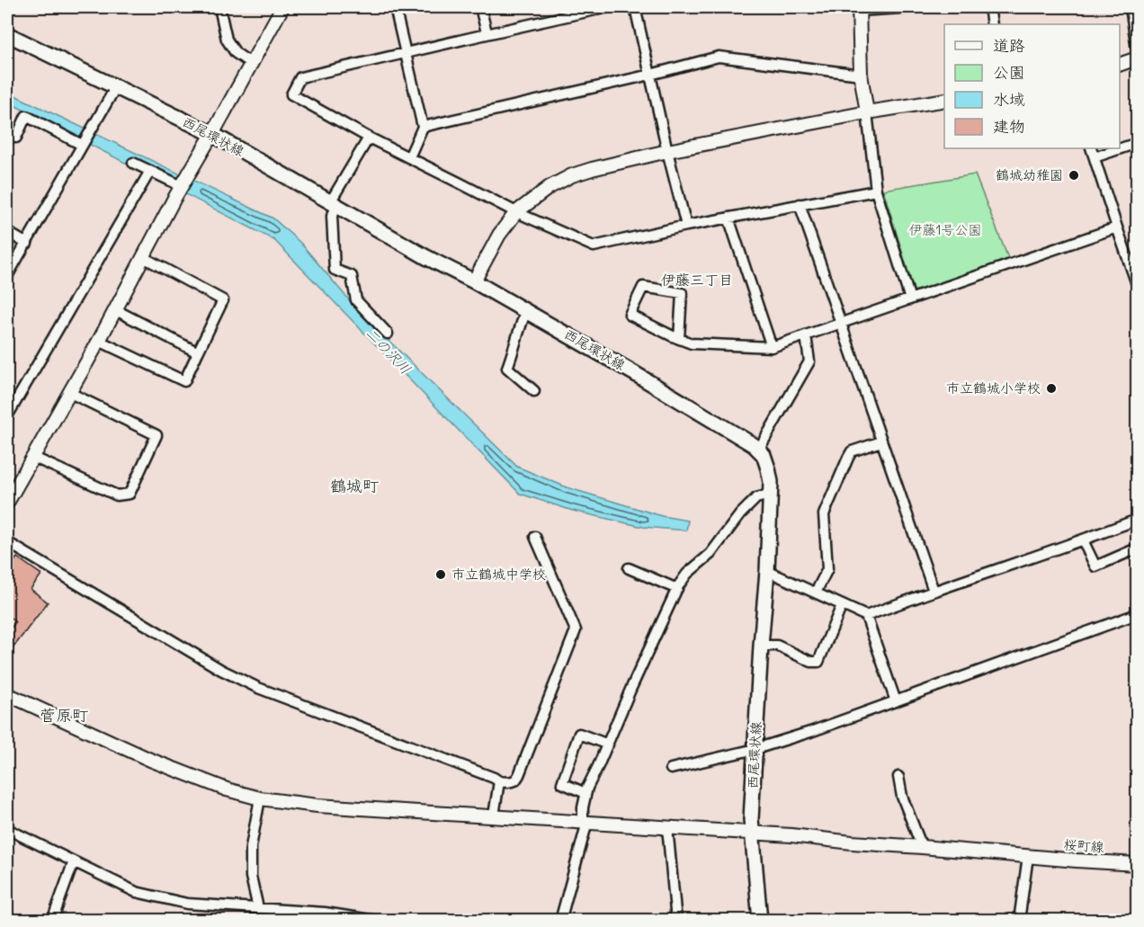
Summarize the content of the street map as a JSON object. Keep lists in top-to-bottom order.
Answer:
{
  "streets": {
    "main road": ["西尾環状線"],
    "street": ["桜町線"]
  },
  "crossings": [
    ["西尾環状線", "桜町線"]
  ],
  "districts": ["伊藤三丁目", "鶴城町", "菅原町"],
  "water": ["二の沢川"],
  "parks": ["伊藤1号公園"],
  "places": ["鶴城幼稚園", "市立鶴城小学校", "市立鶴城中学校"],
  "legend": [
    "道路",
    "公園",
    "水域",
    "建物"
  ]
}
